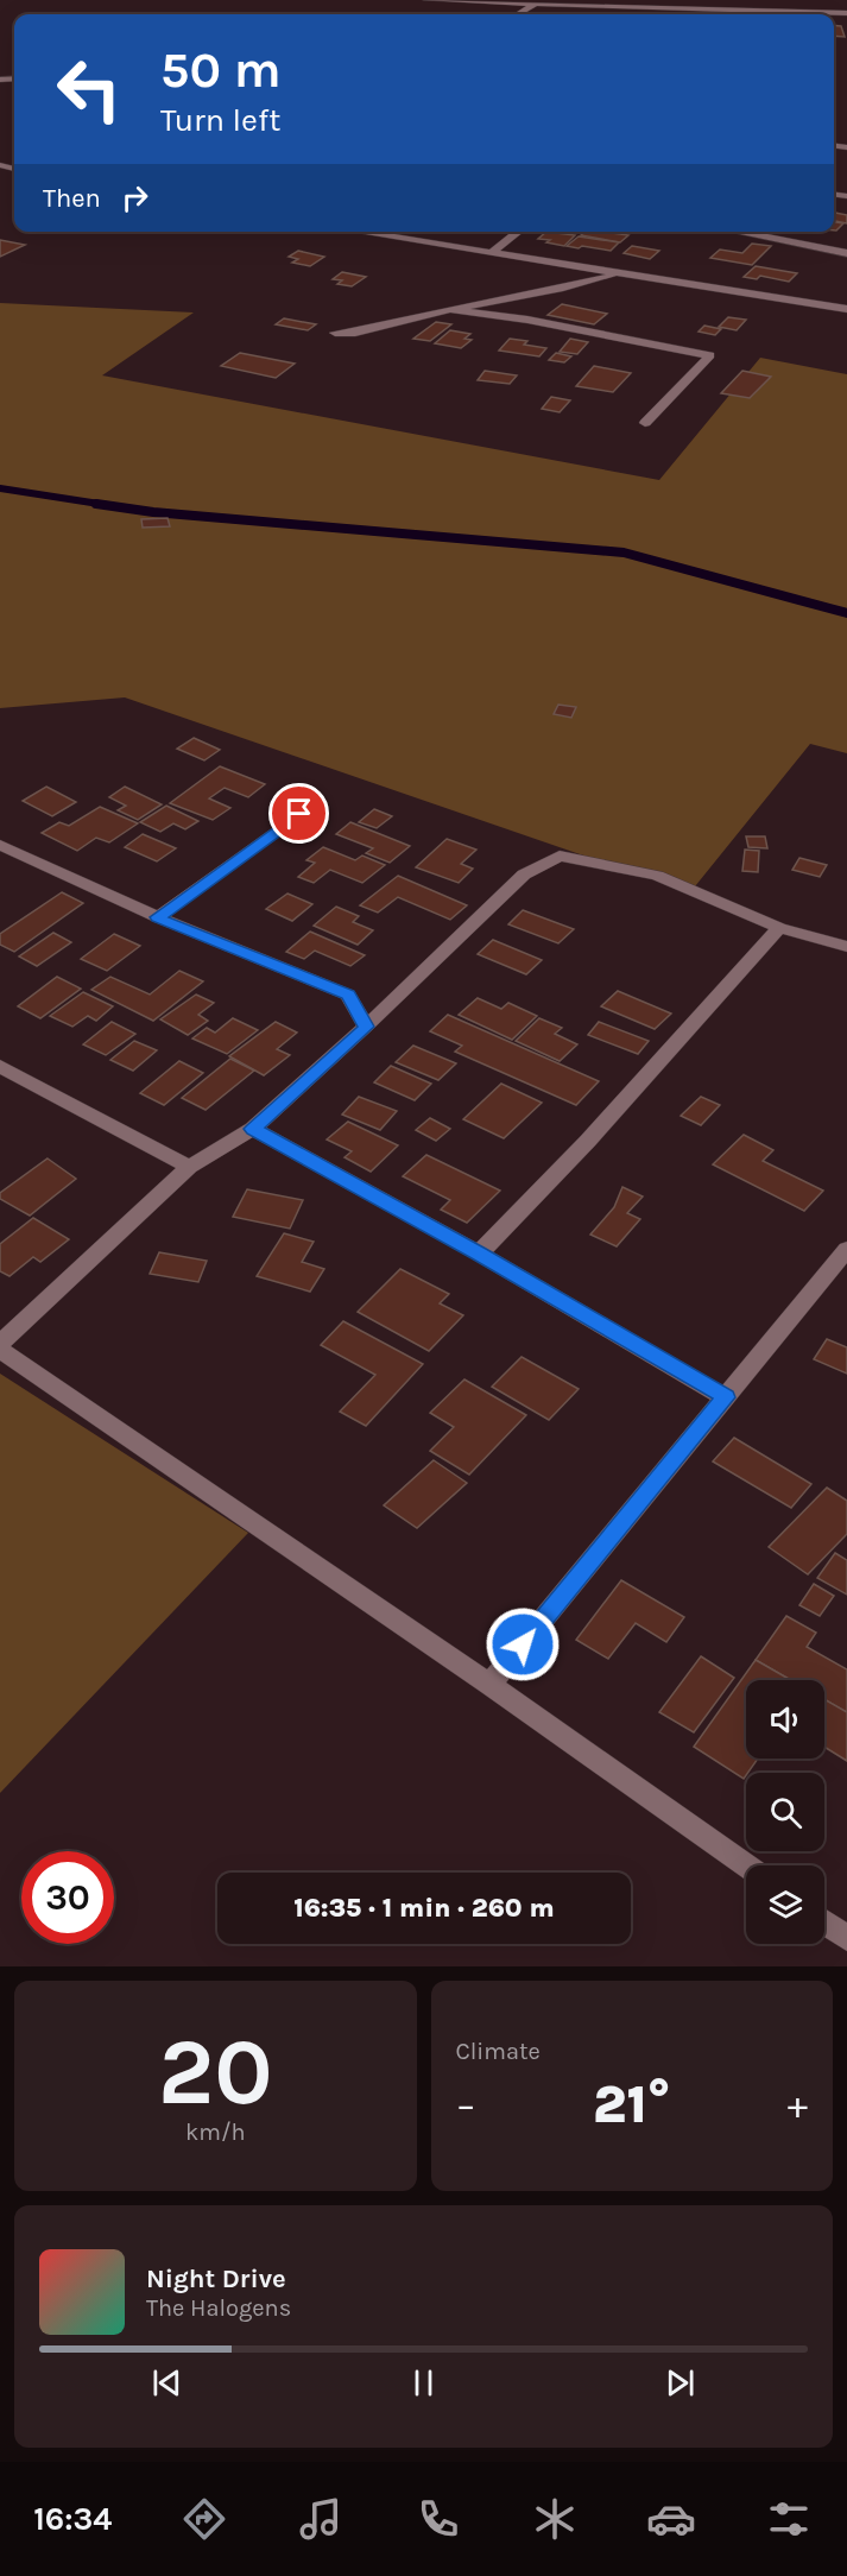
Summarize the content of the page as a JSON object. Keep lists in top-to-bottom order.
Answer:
{
  "page": {
    "turn": ["50 m", "Turn left"],
    "then": "Then",
    "limit": "30",
    "trip": "16:35 · 1 min · 260 m",
    "tile": [
      ["20", "km/h"],
      "Climate"
    ],
    "heat": ["−", "21°", "+"],
    "song": ["Night Drive", "The Halogens"],
    "tabs": "16:34"
  }
}
